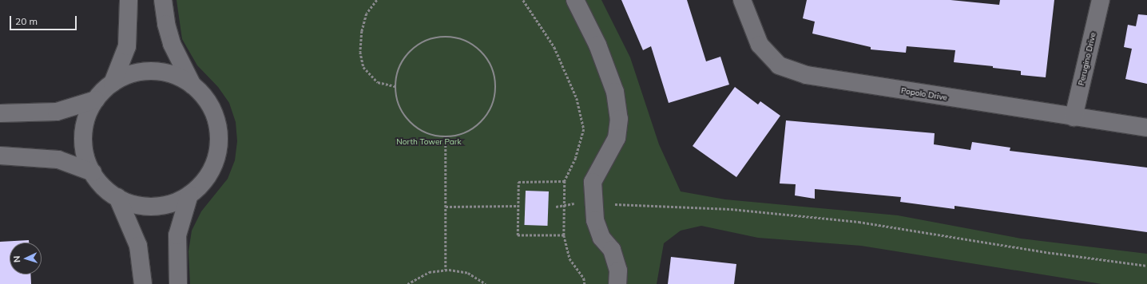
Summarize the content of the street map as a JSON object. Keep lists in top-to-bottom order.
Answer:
{
  "streets": {
    "street": ["Perugino Drive", "Popolo Drive"]
  },
  "crossings": [
    ["Perugino Drive", "Popolo Drive"]
  ],
  "parks": ["North Tower Park"],
  "scale_bar": "20 m",
  "north": "left"
}
